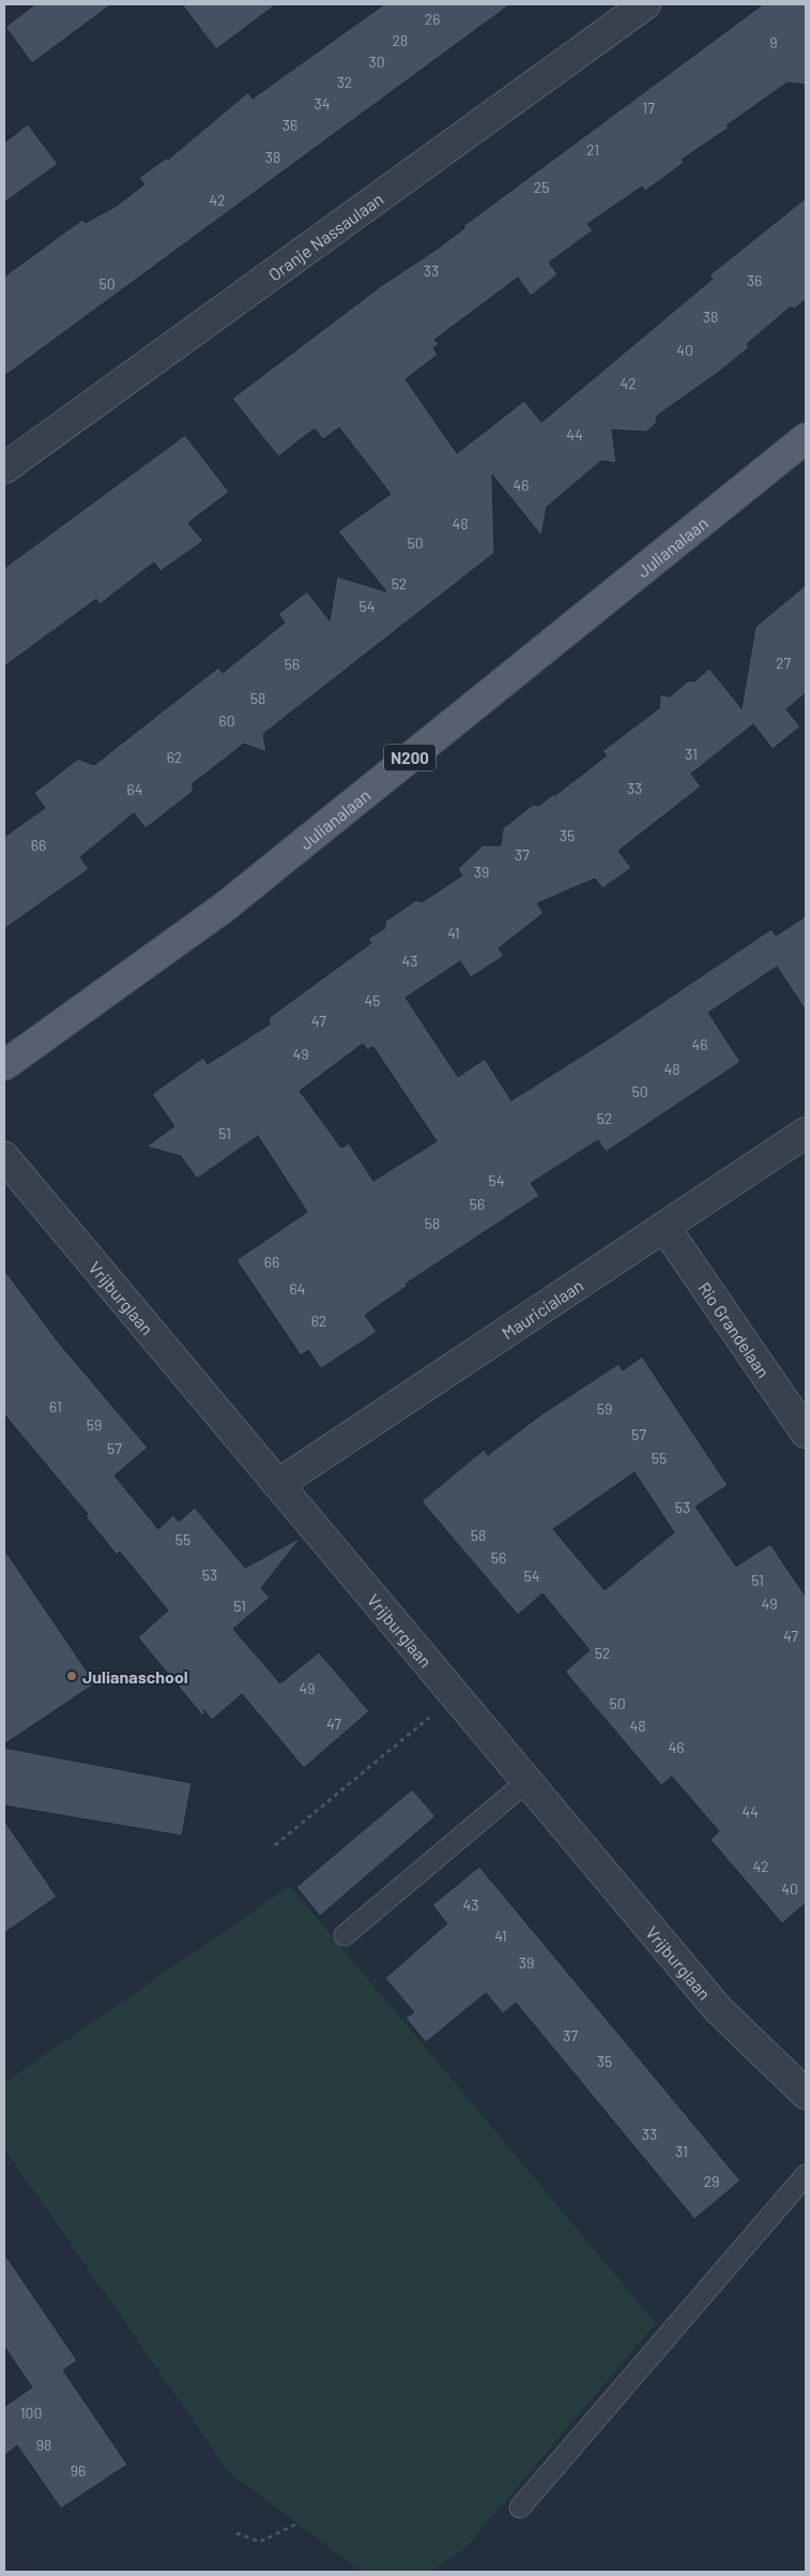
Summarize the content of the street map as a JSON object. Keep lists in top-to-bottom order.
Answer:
{
  "streets": {
    "main road": ["Julianalaan", "N200"],
    "street": [
      "Oranje Nassaulaan",
      "Vrijburglaan",
      "Mauricialaan",
      "Rio Grandelaan"
    ]
  },
  "crossings": [
    ["Vrijburglaan", "Mauricialaan"],
    ["Mauricialaan", "Rio Grandelaan"]
  ],
  "places": ["Julianaschool"],
  "house_numbers": [
    "26",
    "28",
    "9",
    "30",
    "32",
    "34",
    "17",
    "36",
    "21",
    "38",
    "25",
    "42",
    "33",
    "36",
    "50",
    "38",
    "40",
    "42",
    "44",
    "46",
    "48",
    "50",
    "52",
    "54",
    "27",
    "56",
    "58",
    "60",
    "31",
    "62",
    "33",
    "64",
    "35",
    "66",
    "37",
    "39",
    "41",
    "43",
    "45",
    "47",
    "46",
    "49",
    "48",
    "50",
    "52",
    "51",
    "54",
    "56",
    "58",
    "66",
    "64",
    "62",
    "61",
    "59",
    "59",
    "57",
    "57",
    "55",
    "53",
    "58",
    "55",
    "56",
    "53",
    "54",
    "51",
    "49",
    "51",
    "47",
    "52",
    "49",
    "50",
    "47",
    "48",
    "46",
    "44",
    "42",
    "40",
    "43",
    "41",
    "39",
    "37",
    "35",
    "33",
    "31",
    "29",
    "100",
    "98",
    "96"
  ]
}
